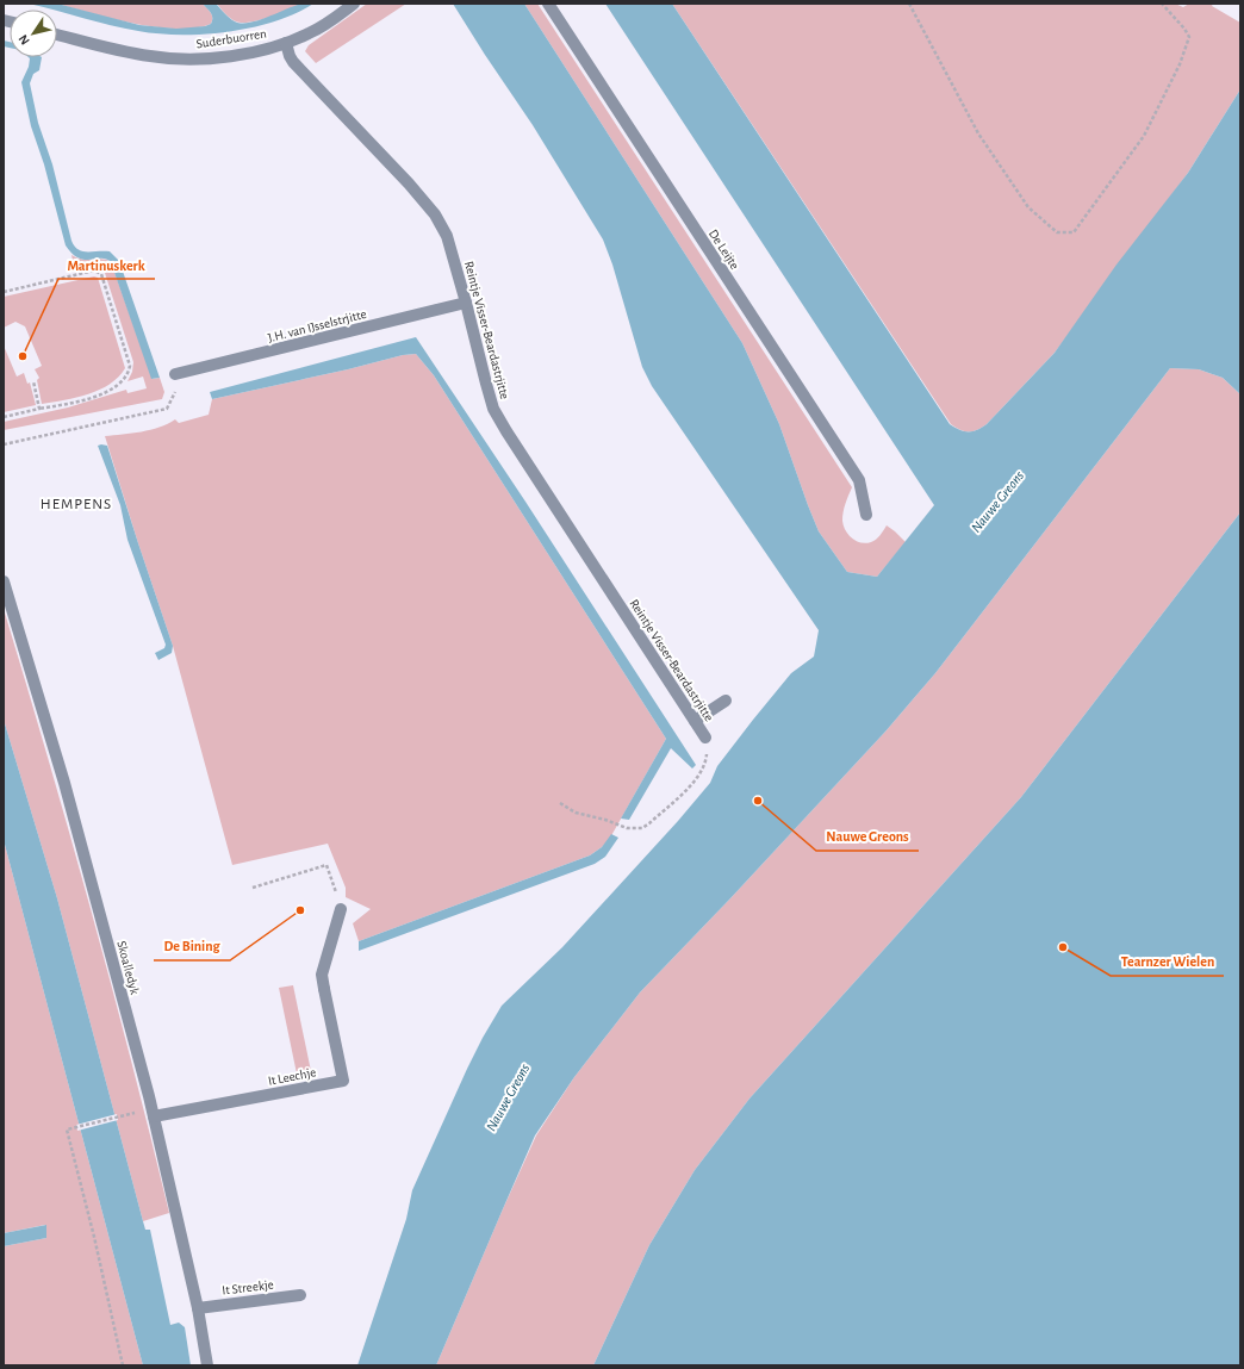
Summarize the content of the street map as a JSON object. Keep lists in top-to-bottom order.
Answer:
{
  "streets": {
    "street": [
      "Suderbuorren",
      "De Leijte",
      "J.H. van IJsselstrjitte",
      "Reintje Visser-Beardastrjitte",
      "Skoalledyk",
      "It Leechje",
      "It Streekje"
    ]
  },
  "crossings": [
    ["Suderbuorren", "Reintje Visser-Beardastrjitte"],
    ["J.H. van IJsselstrjitte", "Reintje Visser-Beardastrjitte"],
    ["Skoalledyk", "It Leechje"],
    ["Skoalledyk", "It Streekje"]
  ],
  "districts": ["HEMPENS"],
  "water": ["Nauwe Greons"],
  "places": [
    "Martinuskerk",
    "Nauwe Greons",
    "De Bining",
    "Tearnzer Wielen"
  ],
  "north": "bottom left"
}
